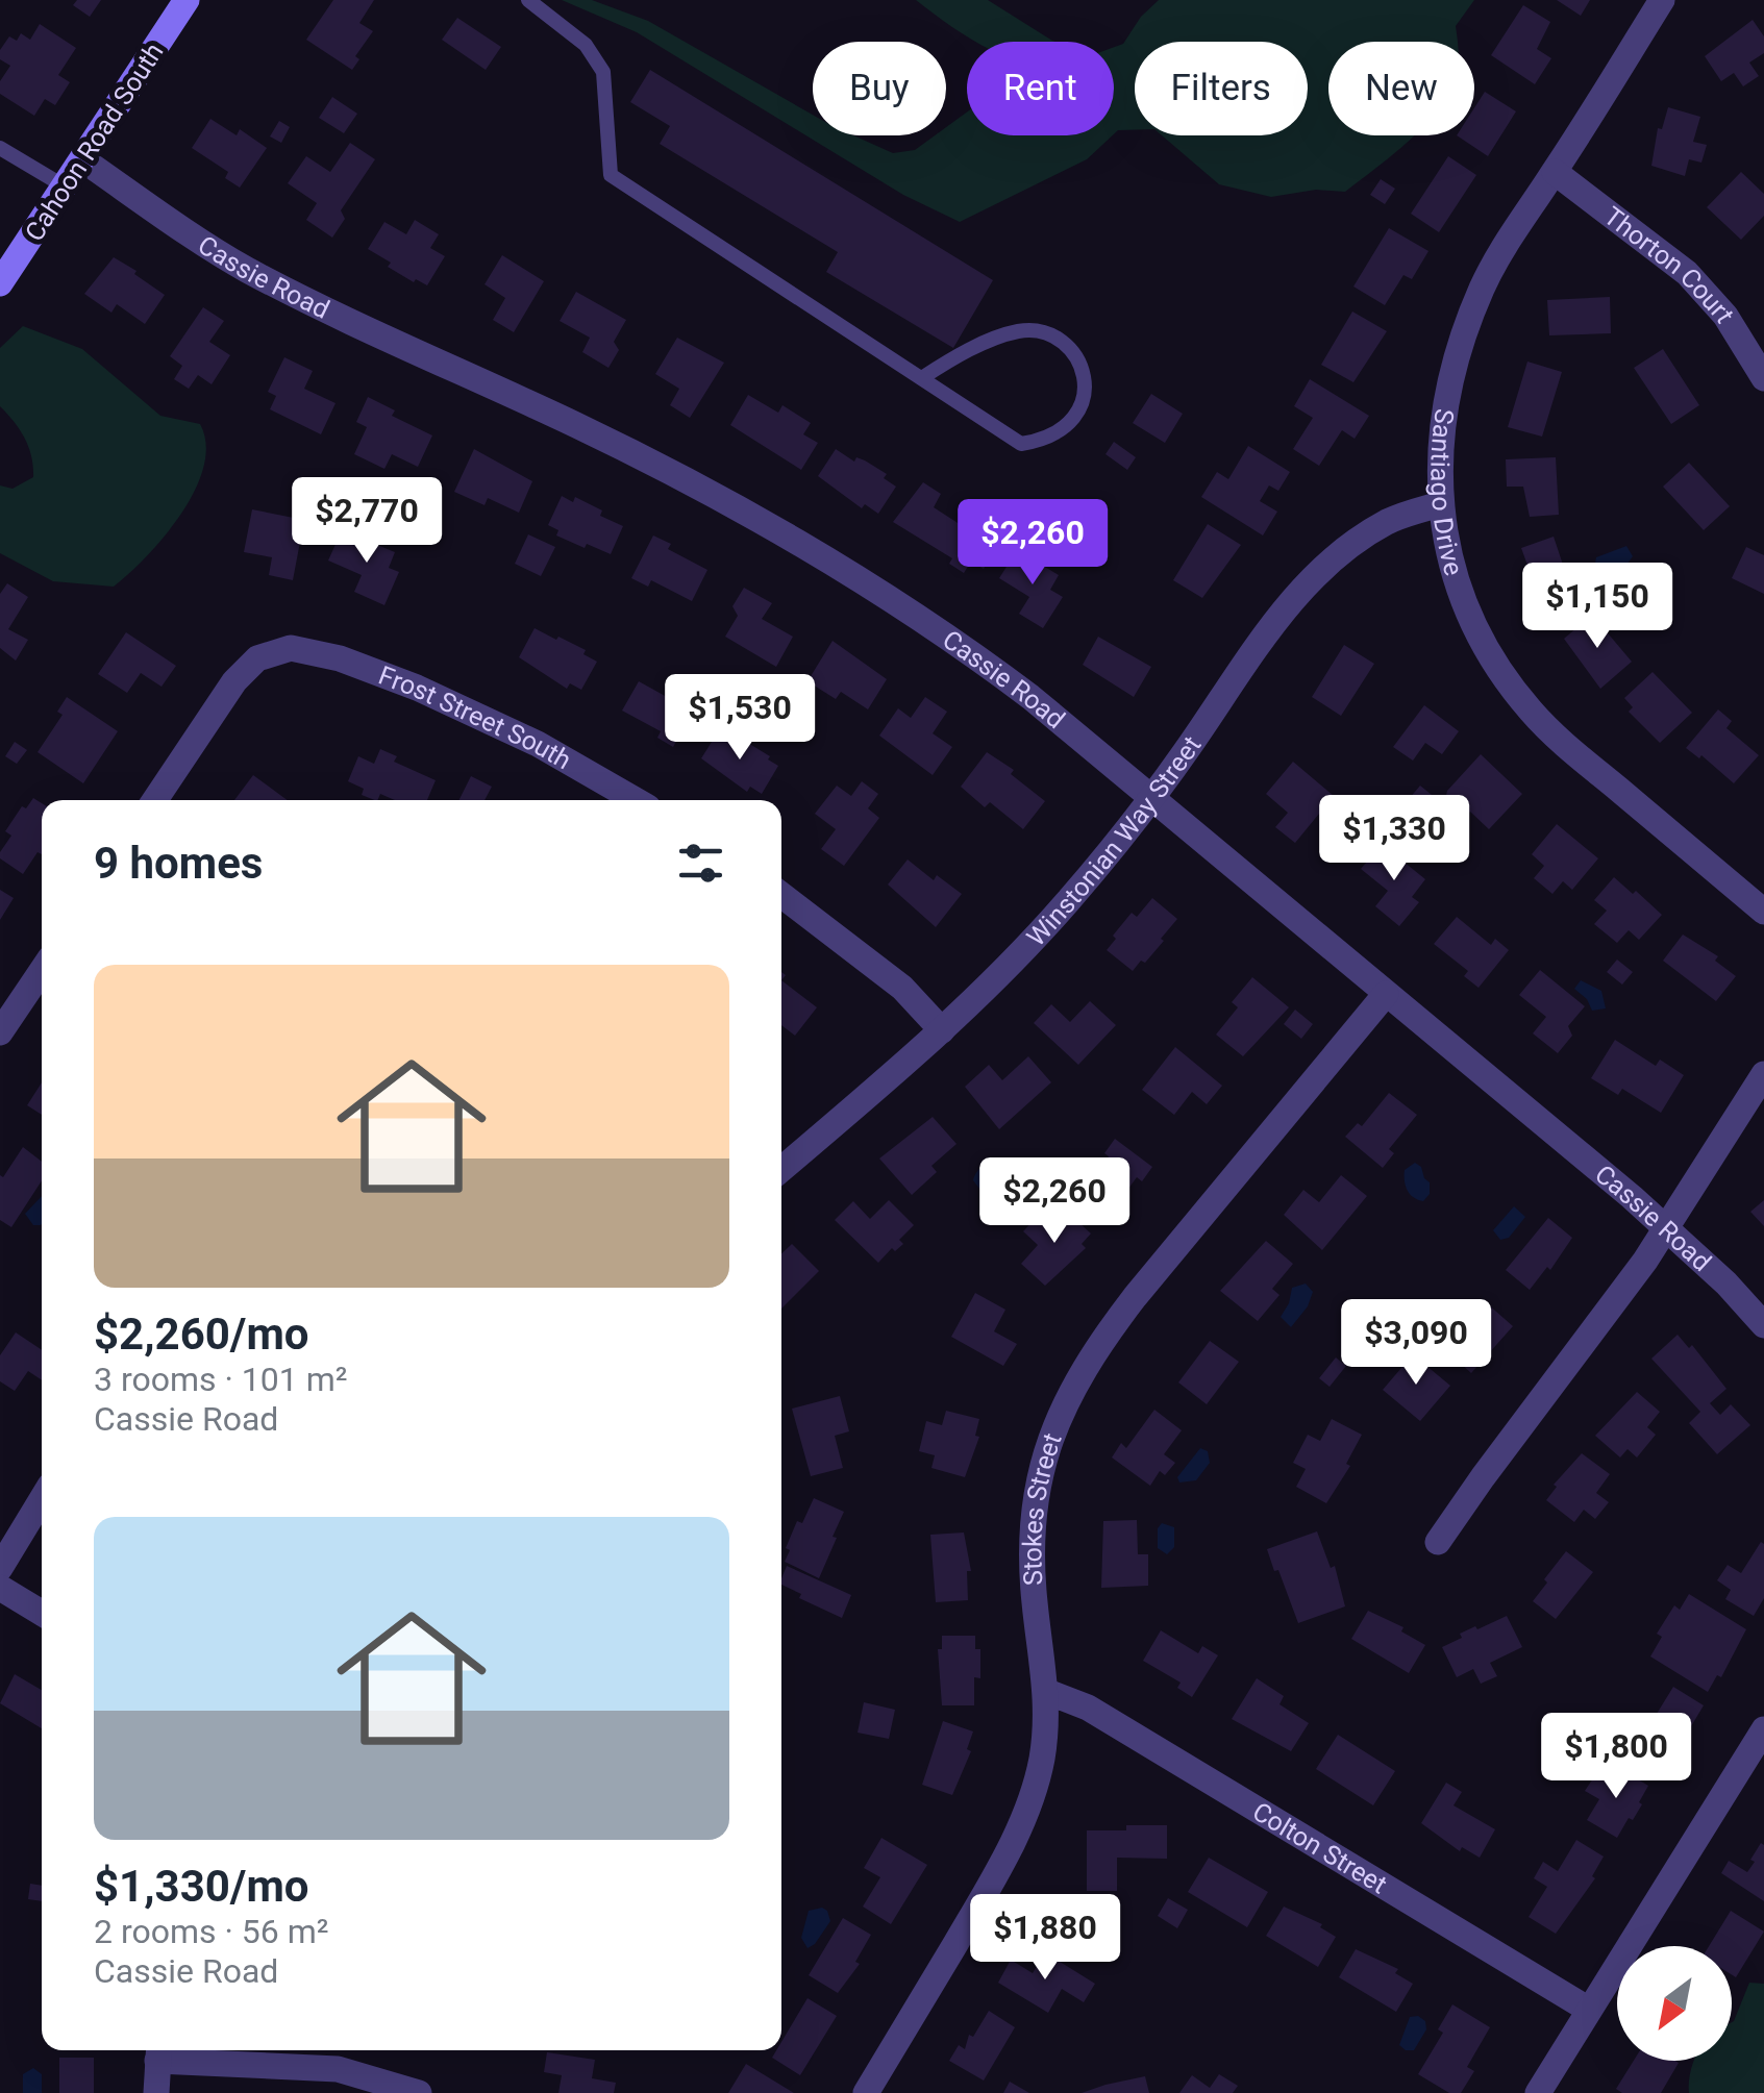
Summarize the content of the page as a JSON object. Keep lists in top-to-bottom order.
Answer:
{
  "streets": {
    "main road": ["Cahoon Road South"],
    "street": [
      "Thorton Court",
      "Cassie Road",
      "Santiago Drive",
      "Frost Street South",
      "Winstonian Way Street",
      "Stokes Street",
      "Colton Street"
    ]
  },
  "crossings": [
    ["Cahoon Road South", "Cassie Road"],
    ["Thorton Court", "Santiago Drive"],
    ["Cassie Road", "Winstonian Way Street"],
    ["Cassie Road", "Stokes Street"],
    ["Santiago Drive", "Winstonian Way Street"],
    ["Stokes Street", "Colton Street"]
  ],
  "north": "bottom left",
  "page": {
    "chip": [
      "Buy",
      "Rent",
      "Filters",
      "New"
    ],
    "price": [
      "$2,770",
      "$2,260",
      "$1,150",
      "$1,530",
      "$1,330",
      "$2,260",
      "$3,090",
      "$1,800",
      "$1,880"
    ],
    "heading": "9 homes",
    "list": [
      {
        "name": "$2,260/mo",
        "note": "3 rooms · 101 m² · Cassie Road"
      },
      {
        "name": "$1,330/mo",
        "note": "2 rooms · 56 m² · Cassie Road"
      }
    ]
  }
}
